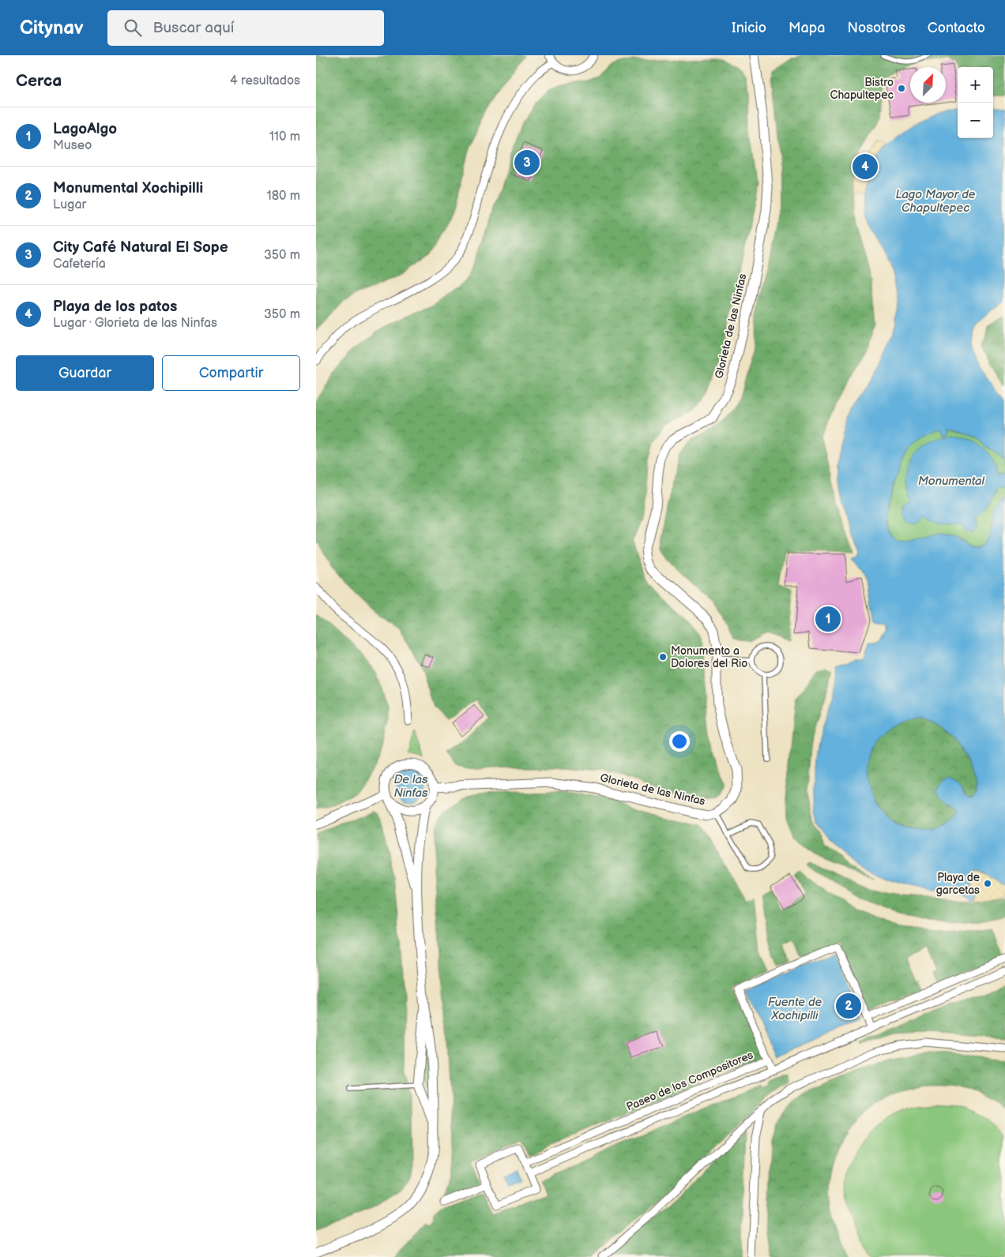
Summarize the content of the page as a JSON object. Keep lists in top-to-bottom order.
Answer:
{
  "streets": {
    "street": ["Glorieta de las Ninfas", "Paseo de los Compositores"]
  },
  "water": [
    "Lago Mayor de Chapultepec",
    "Monumental",
    "De las Ninfas",
    "Fuente de Xochipilli"
  ],
  "places": ["Bistro Chapultepec", "Monumento a Dolores del Rio", "Playa de garcetas"],
  "north": "top right",
  "page": {
    "header": "Citynav",
    "search": "Buscar aquí",
    "nav": [
      "Inicio",
      "Mapa",
      "Nosotros",
      "Contacto"
    ],
    "heading": ["Cerca", "4 resultados"],
    "map_buttons": ["+", "−"],
    "list": [
      {
        "mark": "1",
        "name": "LagoAlgo",
        "note": "Museo",
        "value": "110 m"
      },
      {
        "mark": "2",
        "name": "Monumental Xochipilli",
        "note": "Lugar",
        "value": "180 m"
      },
      {
        "mark": "3",
        "name": "City Café Natural El Sope",
        "note": "Cafetería",
        "value": "350 m"
      },
      {
        "mark": "4",
        "name": "Playa de los patos",
        "note": "Lugar · Glorieta de las Ninfas",
        "value": "350 m"
      }
    ],
    "pins": [
      "3",
      "4",
      "1",
      "2"
    ],
    "buttons": ["Guardar", "Compartir"]
  }
}
